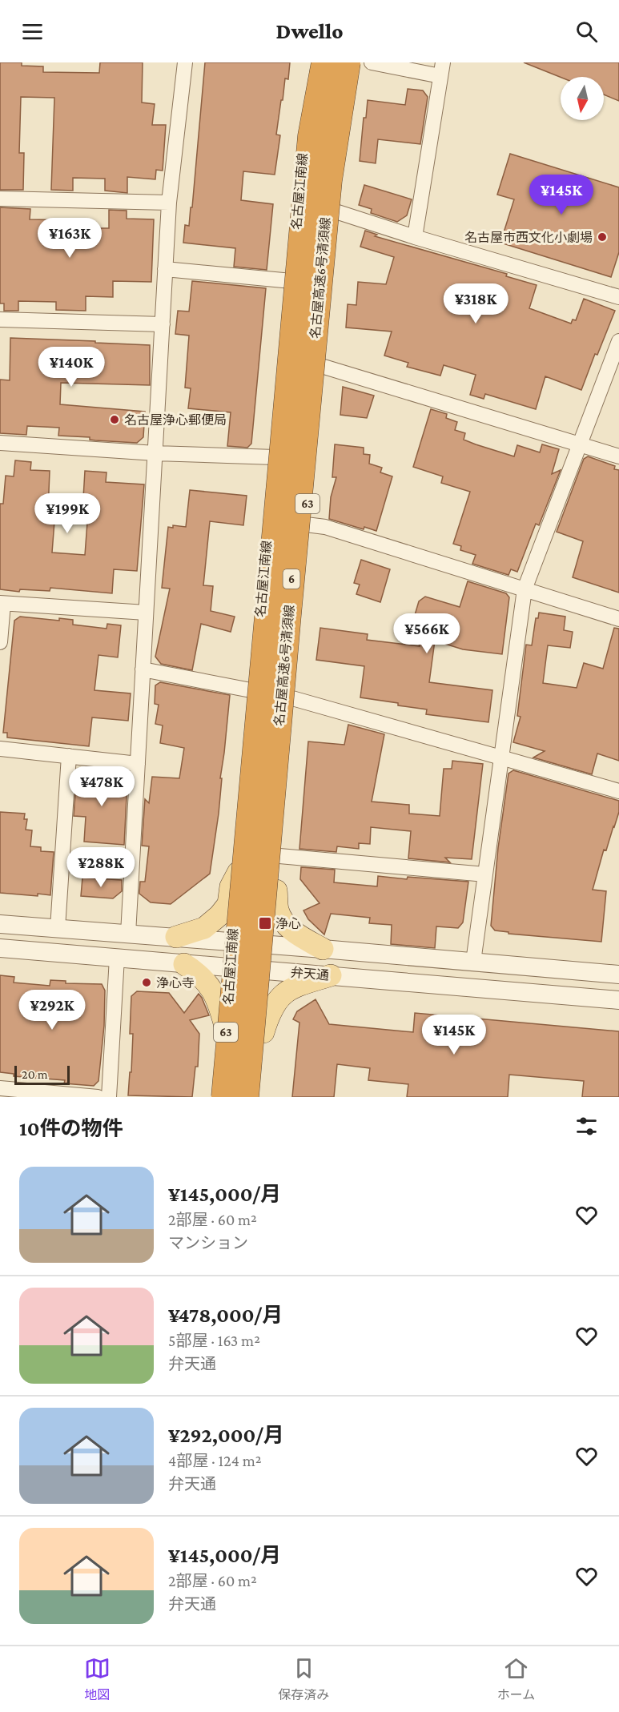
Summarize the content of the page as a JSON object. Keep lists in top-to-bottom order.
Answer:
{
  "streets": {
    "highway": ["名古屋高速6号清須線", "6"],
    "main road": ["名古屋江南線", "63"],
    "street": ["弁天通"]
  },
  "crossings": [
    ["名古屋江南線", "弁天通"],
    ["63", "弁天通"]
  ],
  "places": {
    "other": ["名古屋市西文化小劇場", "名古屋浄心郵便局", "浄心寺"],
    "transit": ["浄心"]
  },
  "scale_bar": "20 m",
  "north": "bottom",
  "page": {
    "header": "Dwello",
    "price": [
      "¥145K",
      "¥163K",
      "¥318K",
      "¥140K",
      "¥199K",
      "¥566K",
      "¥478K",
      "¥288K",
      "¥292K",
      "¥145K"
    ],
    "scale": "20 m",
    "heading": "10件の物件",
    "list": [
      {
        "name": "¥145,000/月",
        "note": "2部屋 · 60 m² · マンション"
      },
      {
        "name": "¥478,000/月",
        "note": "5部屋 · 163 m² · 弁天通"
      },
      {
        "name": "¥292,000/月",
        "note": "4部屋 · 124 m² · 弁天通"
      },
      {
        "name": "¥145,000/月",
        "note": "2部屋 · 60 m² · 弁天通"
      }
    ],
    "tabs": ["地図", "保存済み", "ホーム"]
  }
}
